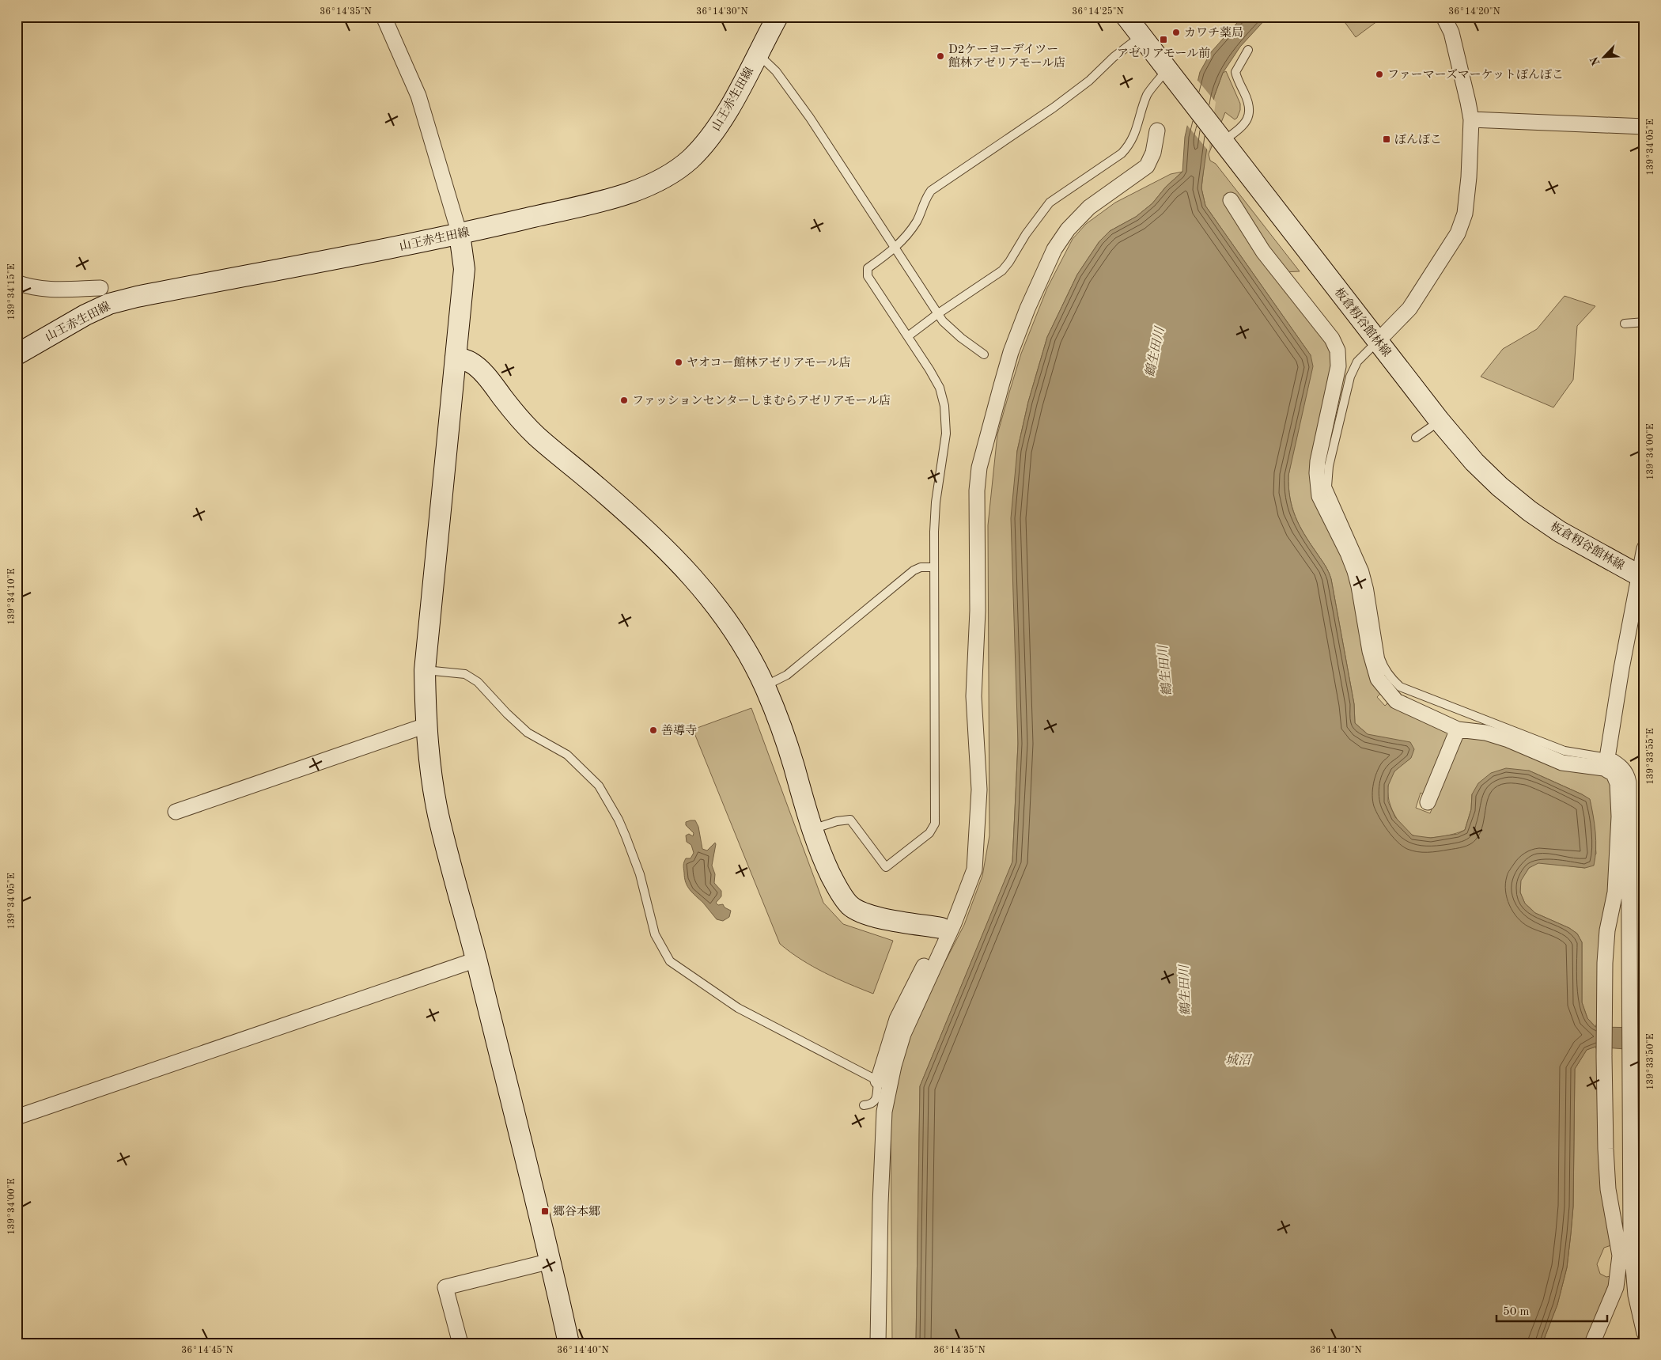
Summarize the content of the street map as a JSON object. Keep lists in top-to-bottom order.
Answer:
{
  "streets": {
    "street": ["山王赤生田線", "板倉籾谷館林線"]
  },
  "water": ["鶴生田川", "城沼"],
  "places": {
    "other": [
      "カワチ薬局",
      "D2ケーヨーデイツー 館林アゼリアモール店",
      "ファーマーズマーケットぽんぽこ",
      "ヤオコー館林アゼリアモール店",
      "ファッションセンターしまむらアゼリアモール店",
      "善導寺"
    ],
    "transit": ["アゼリアモール前", "ぽんぽこ", "郷谷本郷"]
  },
  "scale_bar": "50 m",
  "north": "bottom left",
  "coordinates": [
    "36°14'35\"N",
    "36°14'30\"N",
    "36°14'25\"N",
    "36°14'20\"N",
    "139°34'05\"E",
    "139°34'15\"E",
    "139°34'00\"E",
    "139°34'10\"E",
    "139°33'55\"E",
    "139°33'50\"E",
    "36°14'45\"N",
    "36°14'40\"N"
  ]
}
